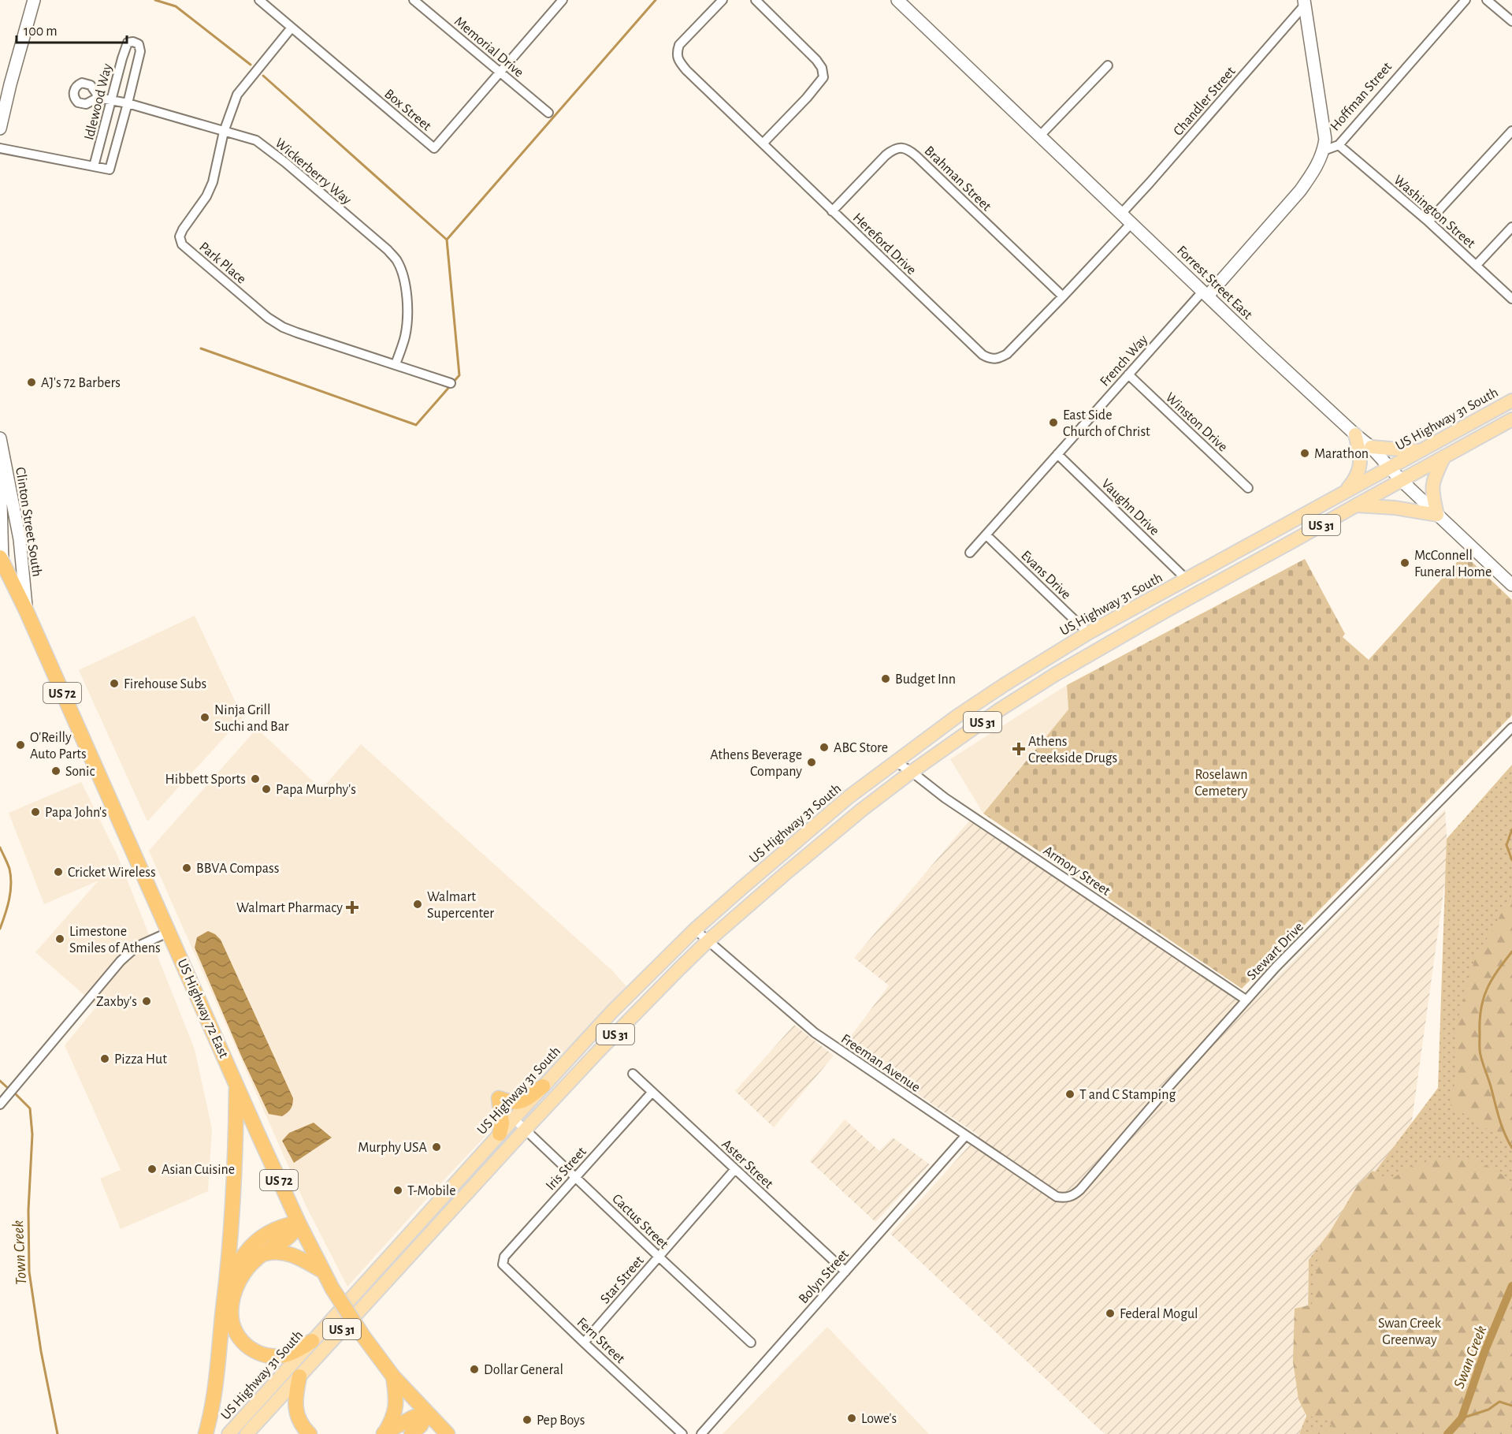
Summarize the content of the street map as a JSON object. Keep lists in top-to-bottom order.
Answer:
{
  "streets": {
    "highway": ["US 72", "US Highway 72 East"],
    "main road": ["US Highway 31 South", "US 31"],
    "street": [
      "Memorial Drive",
      "Hoffman Street",
      "Chandler Street",
      "Idlewood Way",
      "Box Street",
      "Wickerberry Way",
      "Brahman Street",
      "Washington Street",
      "Hereford Drive",
      "Park Place",
      "Forrest Street East",
      "French Way",
      "Winston Drive",
      "Vaughn Drive",
      "Clinton Street South",
      "Evans Drive",
      "Armory Street",
      "Stewart Drive",
      "Freeman Avenue",
      "Aster Street",
      "Iris Street",
      "Cactus Street",
      "Bolyn Street",
      "Star Street",
      "Fern Street"
    ]
  },
  "crossings": [
    ["Memorial Drive", "Box Street"],
    ["Hoffman Street", "Washington Street"],
    ["Chandler Street", "Forrest Street East"],
    ["Idlewood Way", "Wickerberry Way"],
    ["Box Street", "Park Place"],
    ["Wickerberry Way", "Park Place"],
    ["Brahman Street", "Hereford Drive"],
    ["Hereford Drive", "Forrest Street East"],
    ["Forrest Street East", "French Way"],
    ["Forrest Street East", "US Highway 31 South"],
    ["French Way", "Winston Drive"],
    ["French Way", "Vaughn Drive"],
    ["French Way", "Evans Drive"],
    ["US Highway 31 South", "Vaughn Drive"],
    ["US Highway 31 South", "Evans Drive"],
    ["US Highway 31 South", "Armory Street"],
    ["US Highway 31 South", "Freeman Avenue"],
    ["US Highway 31 South", "Cactus Street"],
    ["Clinton Street South", "US Highway 72 East"],
    ["Armory Street", "Stewart Drive"],
    ["Stewart Drive", "Freeman Avenue"],
    ["Freeman Avenue", "Bolyn Street"],
    ["Aster Street", "Iris Street"],
    ["Aster Street", "Bolyn Street"],
    ["Aster Street", "Star Street"],
    ["Iris Street", "Cactus Street"],
    ["Iris Street", "Fern Street"],
    ["Cactus Street", "Star Street"],
    ["Star Street", "Fern Street"]
  ],
  "water": ["Town Creek", "Swan Creek"],
  "parks": ["Roselawn Cemetery", "Swan Creek Greenway"],
  "places": {
    "other": [
      "AJ's 72 Barbers",
      "East Side Church of Christ",
      "Marathon",
      "McConnell Funeral Home",
      "Budget Inn",
      "Firehouse Subs",
      "Ninja Grill Suchi and Bar",
      "O'Reilly Auto Parts",
      "ABC Store",
      "Athens Beverage Company",
      "Sonic",
      "Hibbett Sports",
      "Papa Murphy's",
      "Papa John's",
      "BBVA Compass",
      "Cricket Wireless",
      "Walmart Supercenter",
      "Limestone Smiles of Athens",
      "Zaxby's",
      "Pizza Hut",
      "T and C Stamping",
      "Murphy USA",
      "Asian Cuisine",
      "T-Mobile",
      "Federal Mogul",
      "Dollar General",
      "Lowe's",
      "Pep Boys"
    ],
    "health": ["Athens Creekside Drugs", "Walmart Pharmacy"]
  },
  "scale_bar": "100 m"
}
